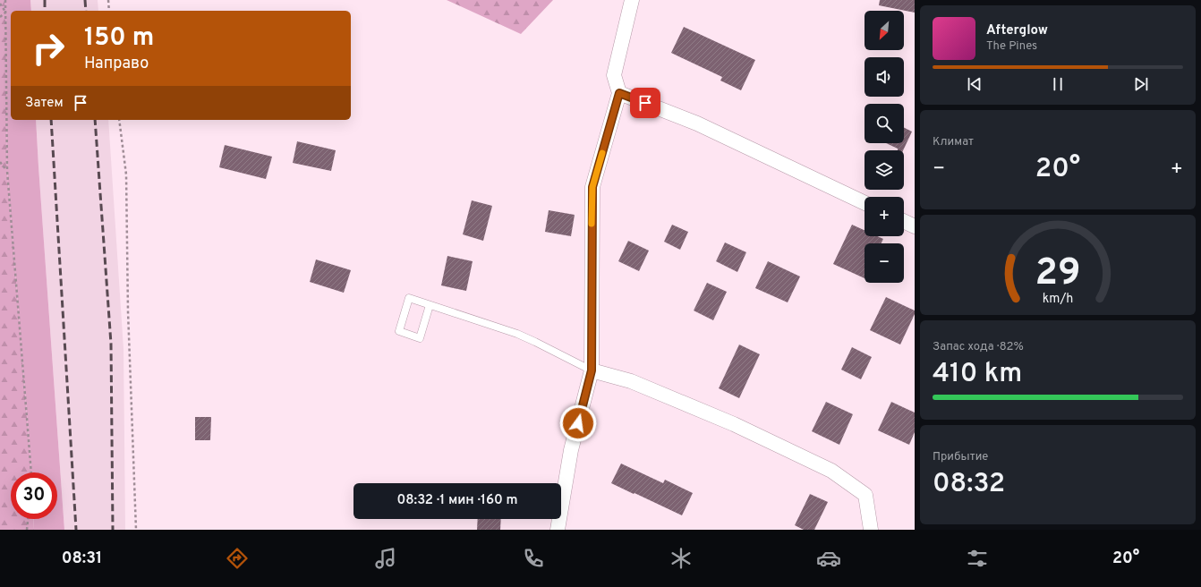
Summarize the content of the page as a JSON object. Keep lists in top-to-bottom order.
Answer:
{
  "north": "bottom left",
  "page": {
    "map_buttons": ["+", "−"],
    "turn": ["150 m", "Направо"],
    "song": ["Afterglow", "The Pines"],
    "then": "Затем",
    "tile": [
      "Климат",
      ["Запас хода · 82%", "410 km"],
      ["Прибытие", "08:32"]
    ],
    "heat": ["−", "20°", "+"],
    "limit": "30",
    "trip": "08:32 · 1 мин · 160 m",
    "tabs": ["08:31", "20°"],
    "gauge": ["29", "km/h"]
  }
}
